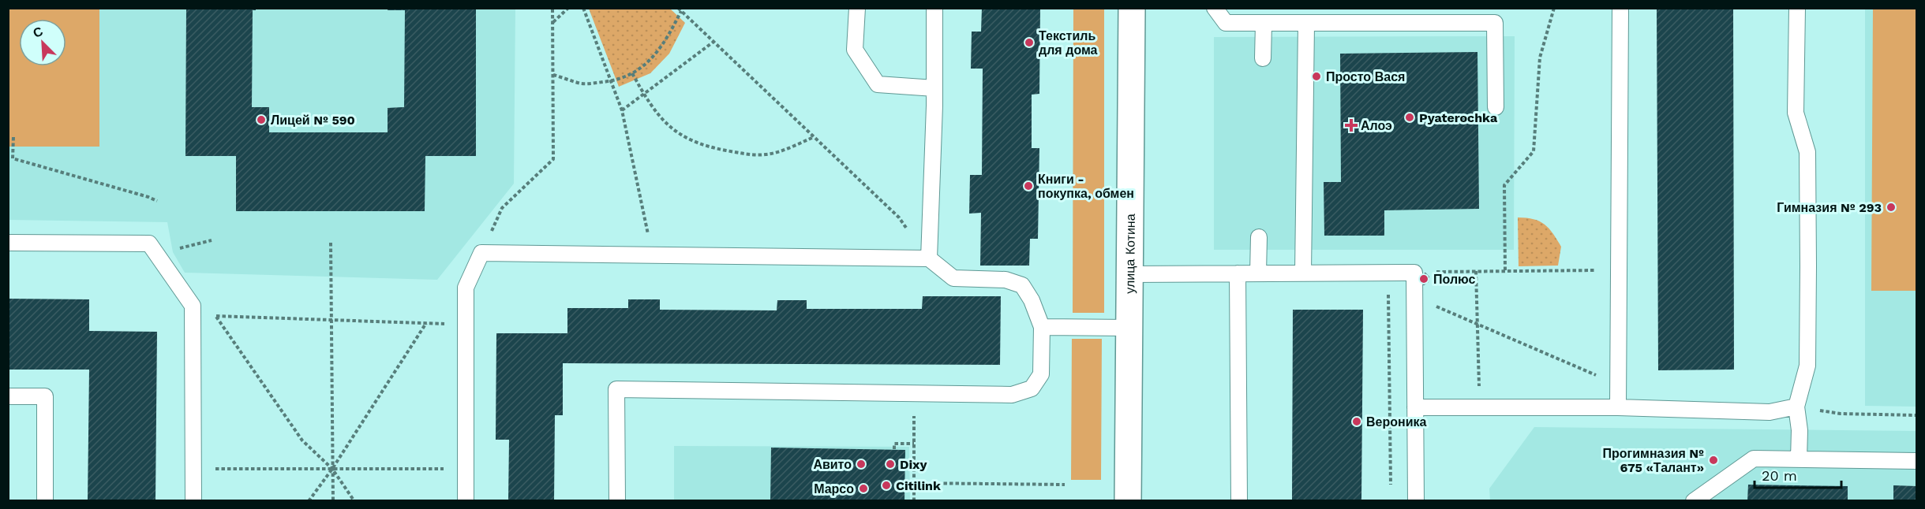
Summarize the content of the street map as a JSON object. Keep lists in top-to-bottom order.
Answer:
{
  "streets": {
    "street": ["улица Котина"]
  },
  "places": {
    "other": [
      "Текстиль для дома",
      "Просто Вася",
      "Pyaterochka",
      "Лицей № 590",
      "Книги - покупка, обмен",
      "Гимназия № 293",
      "Полюс",
      "Вероника",
      "Прогимназия № 675 «Талант»",
      "Авито",
      "Dixy",
      "Citilink",
      "Марсо"
    ],
    "health": ["Алоэ"]
  },
  "scale_bar": "20 m",
  "north": "top left"
}
